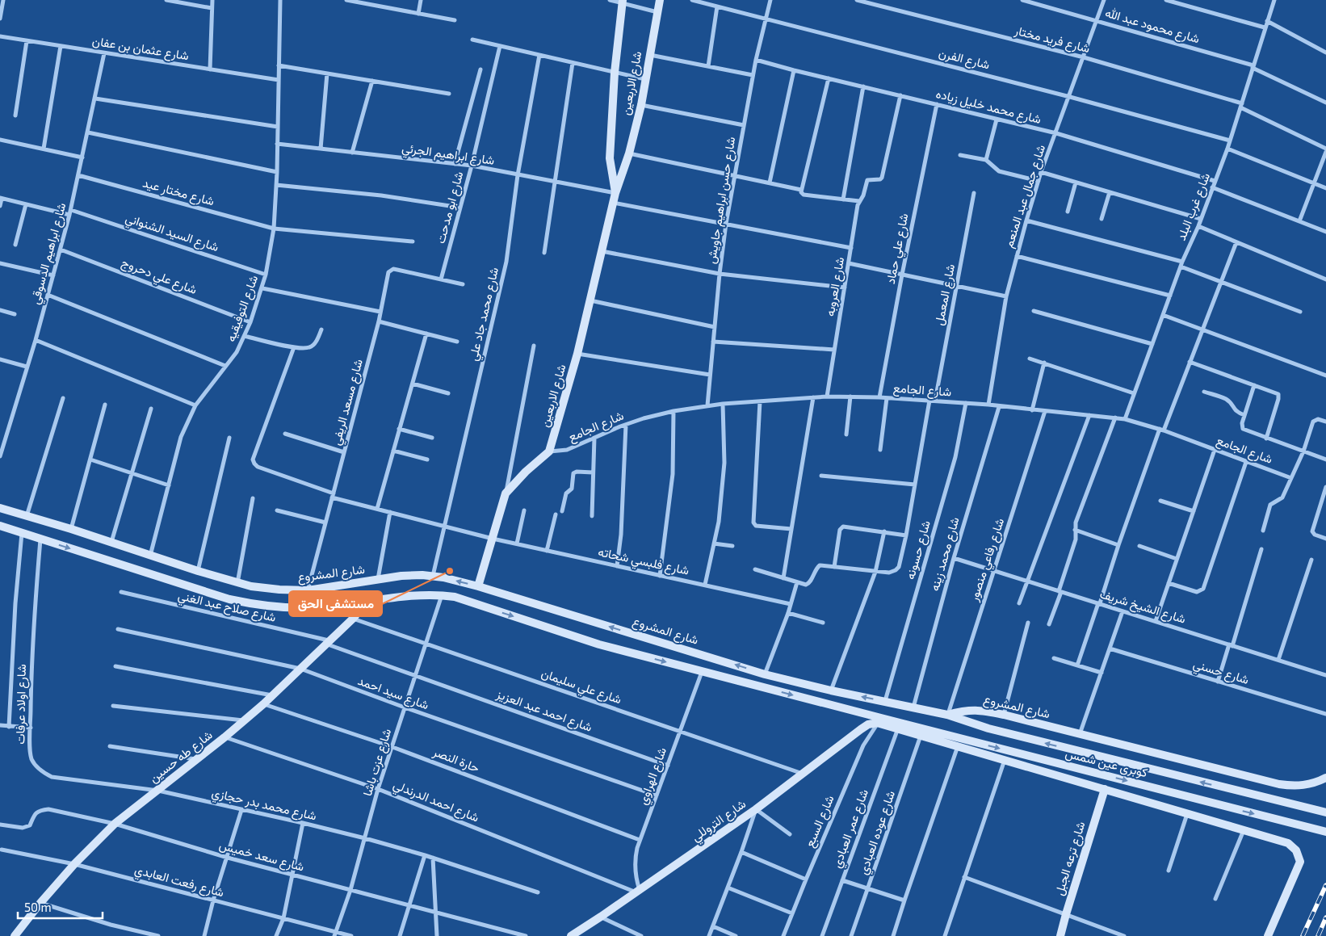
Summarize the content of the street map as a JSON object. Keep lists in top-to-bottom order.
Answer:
{
  "streets": {
    "street": [
      "شارع محمود عبد الله",
      "شارع فريد مختار",
      "شارع عثمان بن عفان",
      "شارع الفرن",
      "شارع الاربعين",
      "شارع محمد خليل زياده",
      "شارع ابراهيم الجرئي",
      "شارع مختار عيد",
      "شارع جمال عبد المنعم",
      "شارع حسن ابراهيم جاويش",
      "شارع غرب البلد",
      "شارع ابو مدحت",
      "شارع السيد الشنواني",
      "شارع علي حماد",
      "شارع ابراهيم الدسوقي",
      "شارع علي دحروج",
      "شارع العروبه",
      "شارع المعمل",
      "شارع التوفيقيه",
      "شارع محمد جاد علي",
      "شارع الجامع",
      "شارع مسعد الريفي",
      "شارع حسونه",
      "شارع محمد زينه",
      "شارع رفاعي منصور",
      "شارع فلبسي شحاته",
      "شارع المشروع",
      "شارع صلاح عبد الغني",
      "شارع الشيخ شريف",
      "شارع حسني",
      "شارع علي سليمان",
      "شارع سيد احمد",
      "شارع اولاد عرفات",
      "شارع احمد عبد العزيز",
      "شارع طه حسين",
      "حارة النصر",
      "شارع عزت باشا",
      "كوبرى عين شمس",
      "شارع الهراوي",
      "شارع احمد الدرندلي",
      "شارع محمد بدر حجازي",
      "شارع التروللي",
      "شارع السبع",
      "شارع عمر العبادي",
      "شارع عوده العبادي",
      "شارع سعد خميس",
      "شارع ترعه الجبل",
      "شارع رفعت العابدي"
    ]
  },
  "crossings": [
    ["شارع محمود عبد الله", "شارع جمال عبد المنعم"],
    ["شارع محمود عبد الله", "شارع غرب البلد"],
    ["شارع فريد مختار", "شارع جمال عبد المنعم"],
    ["شارع فريد مختار", "شارع غرب البلد"],
    ["شارع عثمان بن عفان", "شارع ابراهيم الدسوقي"],
    ["شارع عثمان بن عفان", "شارع التوفيقيه"],
    ["شارع الفرن", "شارع جمال عبد المنعم"],
    ["شارع الفرن", "شارع حسن ابراهيم جاويش"],
    ["شارع الفرن", "شارع غرب البلد"],
    ["شارع الاربعين", "شارع ابراهيم الجرئي"],
    ["شارع الاربعين", "شارع الجامع"],
    ["شارع محمد خليل زياده", "شارع جمال عبد المنعم"],
    ["شارع محمد خليل زياده", "شارع حسن ابراهيم جاويش"],
    ["شارع محمد خليل زياده", "شارع غرب البلد"],
    ["شارع محمد خليل زياده", "شارع علي حماد"],
    ["شارع محمد خليل زياده", "شارع العروبه"],
    ["شارع ابراهيم الجرئي", "شارع ابو مدحت"],
    ["شارع ابراهيم الجرئي", "شارع التوفيقيه"],
    ["شارع ابراهيم الجرئي", "شارع محمد جاد علي"],
    ["شارع مختار عيد", "شارع ابراهيم الدسوقي"],
    ["شارع مختار عيد", "شارع التوفيقيه"],
    ["شارع جمال عبد المنعم", "شارع الجامع"],
    ["شارع حسن ابراهيم جاويش", "شارع الجامع"],
    ["شارع غرب البلد", "شارع الجامع"],
    ["شارع ابو مدحت", "شارع مسعد الريفي"],
    ["شارع السيد الشنواني", "شارع ابراهيم الدسوقي"],
    ["شارع السيد الشنواني", "شارع التوفيقيه"],
    ["شارع علي حماد", "شارع الجامع"],
    ["شارع ابراهيم الدسوقي", "شارع علي دحروج"],
    ["شارع علي دحروج", "شارع التوفيقيه"],
    ["شارع العروبه", "شارع الجامع"],
    ["شارع المعمل", "شارع الجامع"],
    ["شارع التوفيقيه", "شارع المشروع"],
    ["شارع محمد جاد علي", "شارع فلبسي شحاته"],
    ["شارع محمد جاد علي", "شارع المشروع"],
    ["شارع الجامع", "شارع حسونه"],
    ["شارع الجامع", "شارع محمد زينه"],
    ["شارع الجامع", "شارع رفاعي منصور"],
    ["شارع مسعد الريفي", "شارع فلبسي شحاته"],
    ["شارع مسعد الريفي", "شارع المشروع"],
    ["شارع حسونه", "شارع المشروع"],
    ["شارع محمد زينه", "شارع المشروع"],
    ["شارع محمد زينه", "شارع الشيخ شريف"],
    ["شارع رفاعي منصور", "شارع المشروع"],
    ["شارع رفاعي منصور", "شارع الشيخ شريف"],
    ["شارع رفاعي منصور", "كوبرى عين شمس"],
    ["شارع المشروع", "كوبرى عين شمس"],
    ["شارع صلاح عبد الغني", "شارع احمد عبد العزيز"],
    ["شارع صلاح عبد الغني", "شارع طه حسين"],
    ["شارع صلاح عبد الغني", "شارع عزت باشا"],
    ["شارع علي سليمان", "شارع طه حسين"],
    ["شارع علي سليمان", "شارع عزت باشا"],
    ["شارع علي سليمان", "شارع الهراوي"],
    ["شارع علي سليمان", "شارع التروللي"],
    ["شارع سيد احمد", "شارع طه حسين"],
    ["شارع سيد احمد", "شارع عزت باشا"],
    ["شارع سيد احمد", "شارع الهراوي"],
    ["شارع اولاد عرفات", "شارع طه حسين"],
    ["شارع اولاد عرفات", "شارع محمد بدر حجازي"],
    ["شارع احمد عبد العزيز", "شارع عزت باشا"],
    ["شارع احمد عبد العزيز", "شارع الهراوي"],
    ["شارع طه حسين", "حارة النصر"],
    ["شارع طه حسين", "شارع احمد الدرندلي"],
    ["شارع طه حسين", "شارع محمد بدر حجازي"],
    ["شارع طه حسين", "شارع سعد خميس"],
    ["شارع طه حسين", "شارع رفعت العابدي"],
    ["حارة النصر", "شارع عزت باشا"],
    ["حارة النصر", "شارع الهراوي"],
    ["شارع عزت باشا", "شارع احمد الدرندلي"],
    ["شارع عزت باشا", "شارع محمد بدر حجازي"],
    ["شارع عزت باشا", "شارع سعد خميس"],
    ["شارع عزت باشا", "شارع رفعت العابدي"],
    ["كوبرى عين شمس", "شارع التروللي"],
    ["كوبرى عين شمس", "شارع السبع"],
    ["شارع الهراوي", "شارع احمد الدرندلي"],
    ["شارع الهراوي", "شارع التروللي"],
    ["شارع احمد الدرندلي", "شارع التروللي"],
    ["شارع التروللي", "شارع السبع"]
  ],
  "places": ["مستشفى الحق"],
  "scale_bar": "50 m"
}
